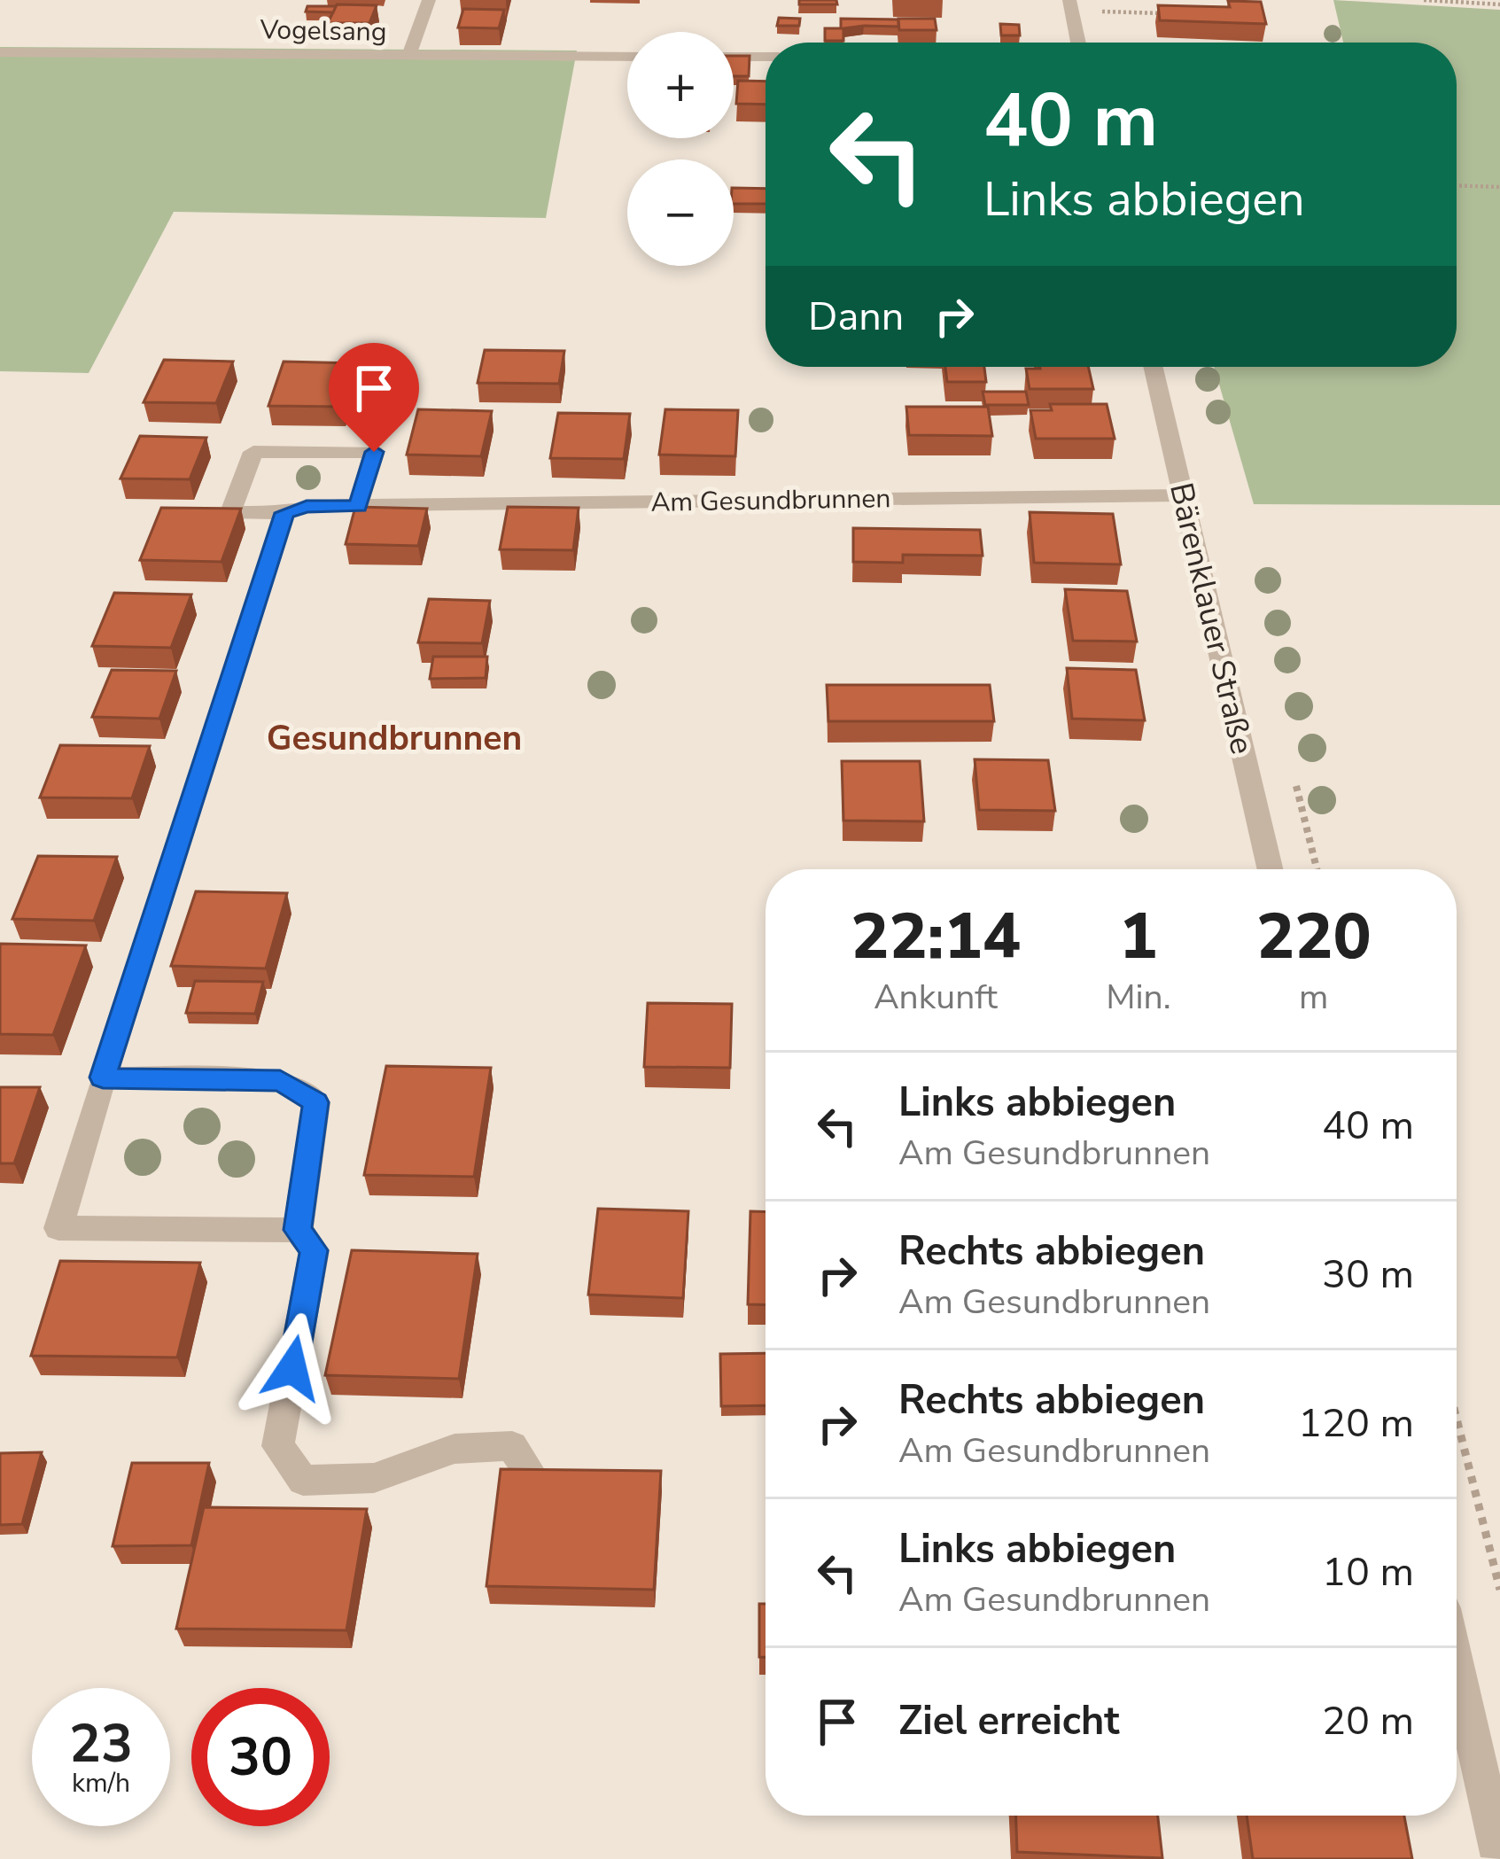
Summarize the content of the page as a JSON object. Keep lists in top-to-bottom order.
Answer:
{
  "streets": {
    "street": ["Vogelsang", "Am Gesundbrunnen", "Bärenklauer Straße"]
  },
  "crossings": [
    ["Am Gesundbrunnen", "Bärenklauer Straße"]
  ],
  "districts": ["Gesundbrunnen"],
  "page": {
    "map_buttons": ["+", "−"],
    "turn": ["40 m", "Links abbiegen"],
    "then": "Dann",
    "eta": [
      "22:14",
      "Ankunft",
      "1",
      "Min.",
      "220",
      "m"
    ],
    "list": [
      {
        "name": "Links abbiegen",
        "note": "Am Gesundbrunnen",
        "value": "40 m"
      },
      {
        "name": "Rechts abbiegen",
        "note": "Am Gesundbrunnen",
        "value": "30 m"
      },
      {
        "name": "Rechts abbiegen",
        "note": "Am Gesundbrunnen",
        "value": "120 m"
      },
      {
        "name": "Links abbiegen",
        "note": "Am Gesundbrunnen",
        "value": "10 m"
      },
      {
        "name": "Ziel erreicht",
        "value": "20 m"
      }
    ],
    "speed": "23 km/h",
    "limit": "30"
  }
}
